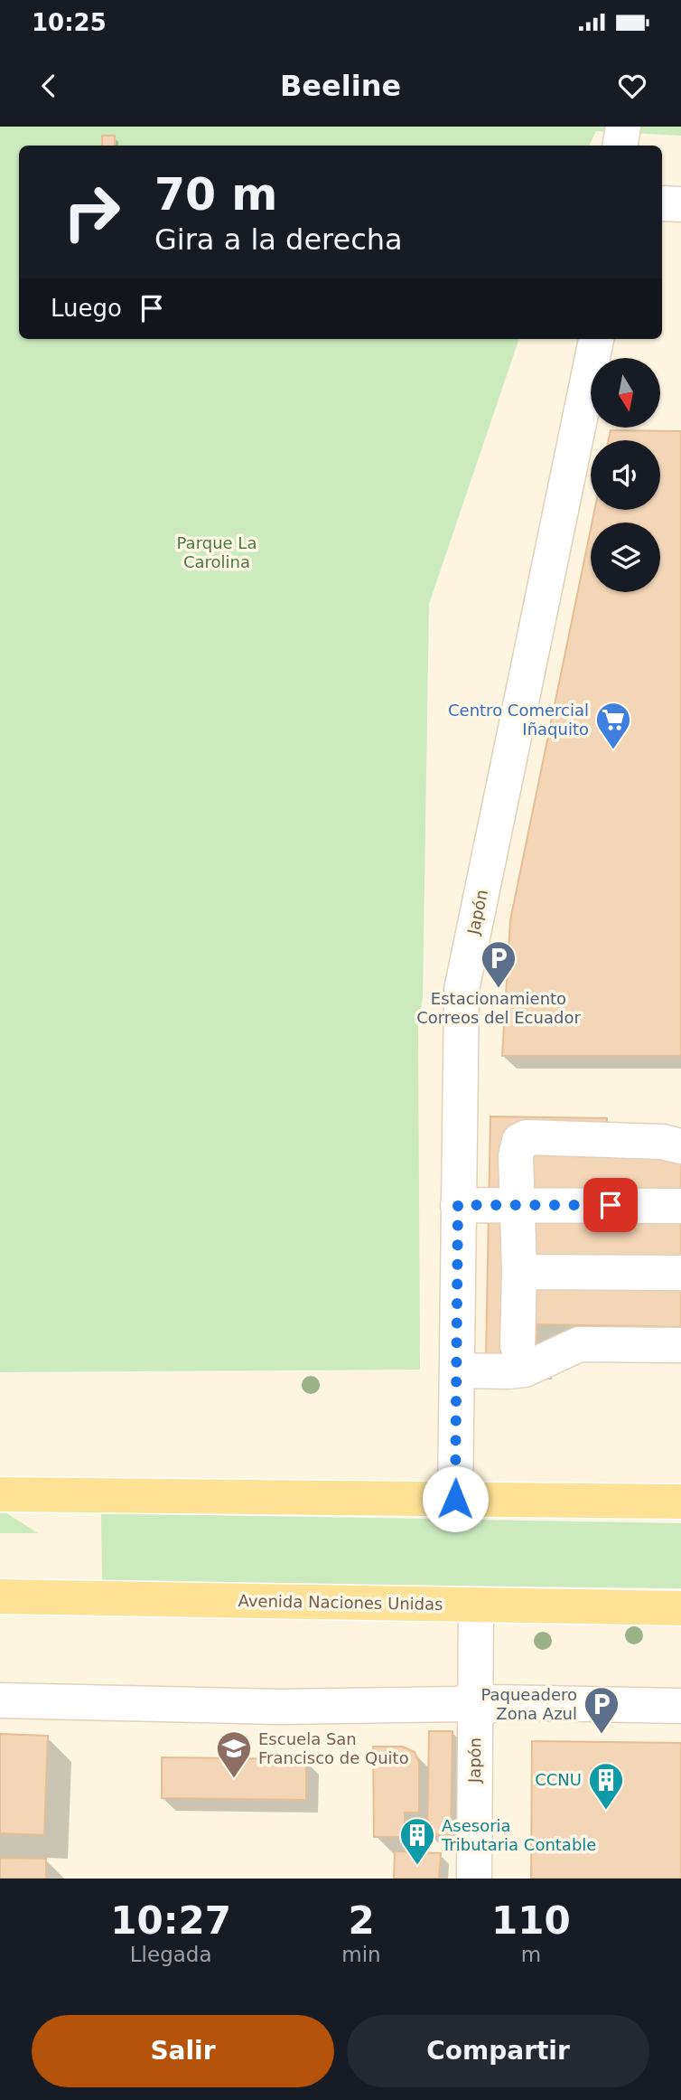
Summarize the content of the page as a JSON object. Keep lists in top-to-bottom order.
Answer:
{
  "streets": {
    "main road": ["Avenida Naciones Unidas"],
    "street": ["Japón"]
  },
  "crossings": [
    ["Japón", "Avenida Naciones Unidas"]
  ],
  "parks": ["Parque La Carolina"],
  "places": {
    "supermarket": ["Centro Comercial Iñaquito"],
    "parking": ["Estacionamiento Correos del Ecuador", "Paqueadero Zona Azul"],
    "school or university": ["Escuela San Francisco de Quito"],
    "building": ["CCNU", "Asesoria Tributaria Contable"]
  },
  "north": "bottom",
  "page": {
    "status": "10:25",
    "header": "Beeline",
    "turn": ["70 m", "Gira a la derecha"],
    "then": "Luego",
    "eta": [
      "10:27",
      "Llegada",
      "2",
      "min",
      "110",
      "m"
    ],
    "buttons": ["Salir", "Compartir"]
  }
}
